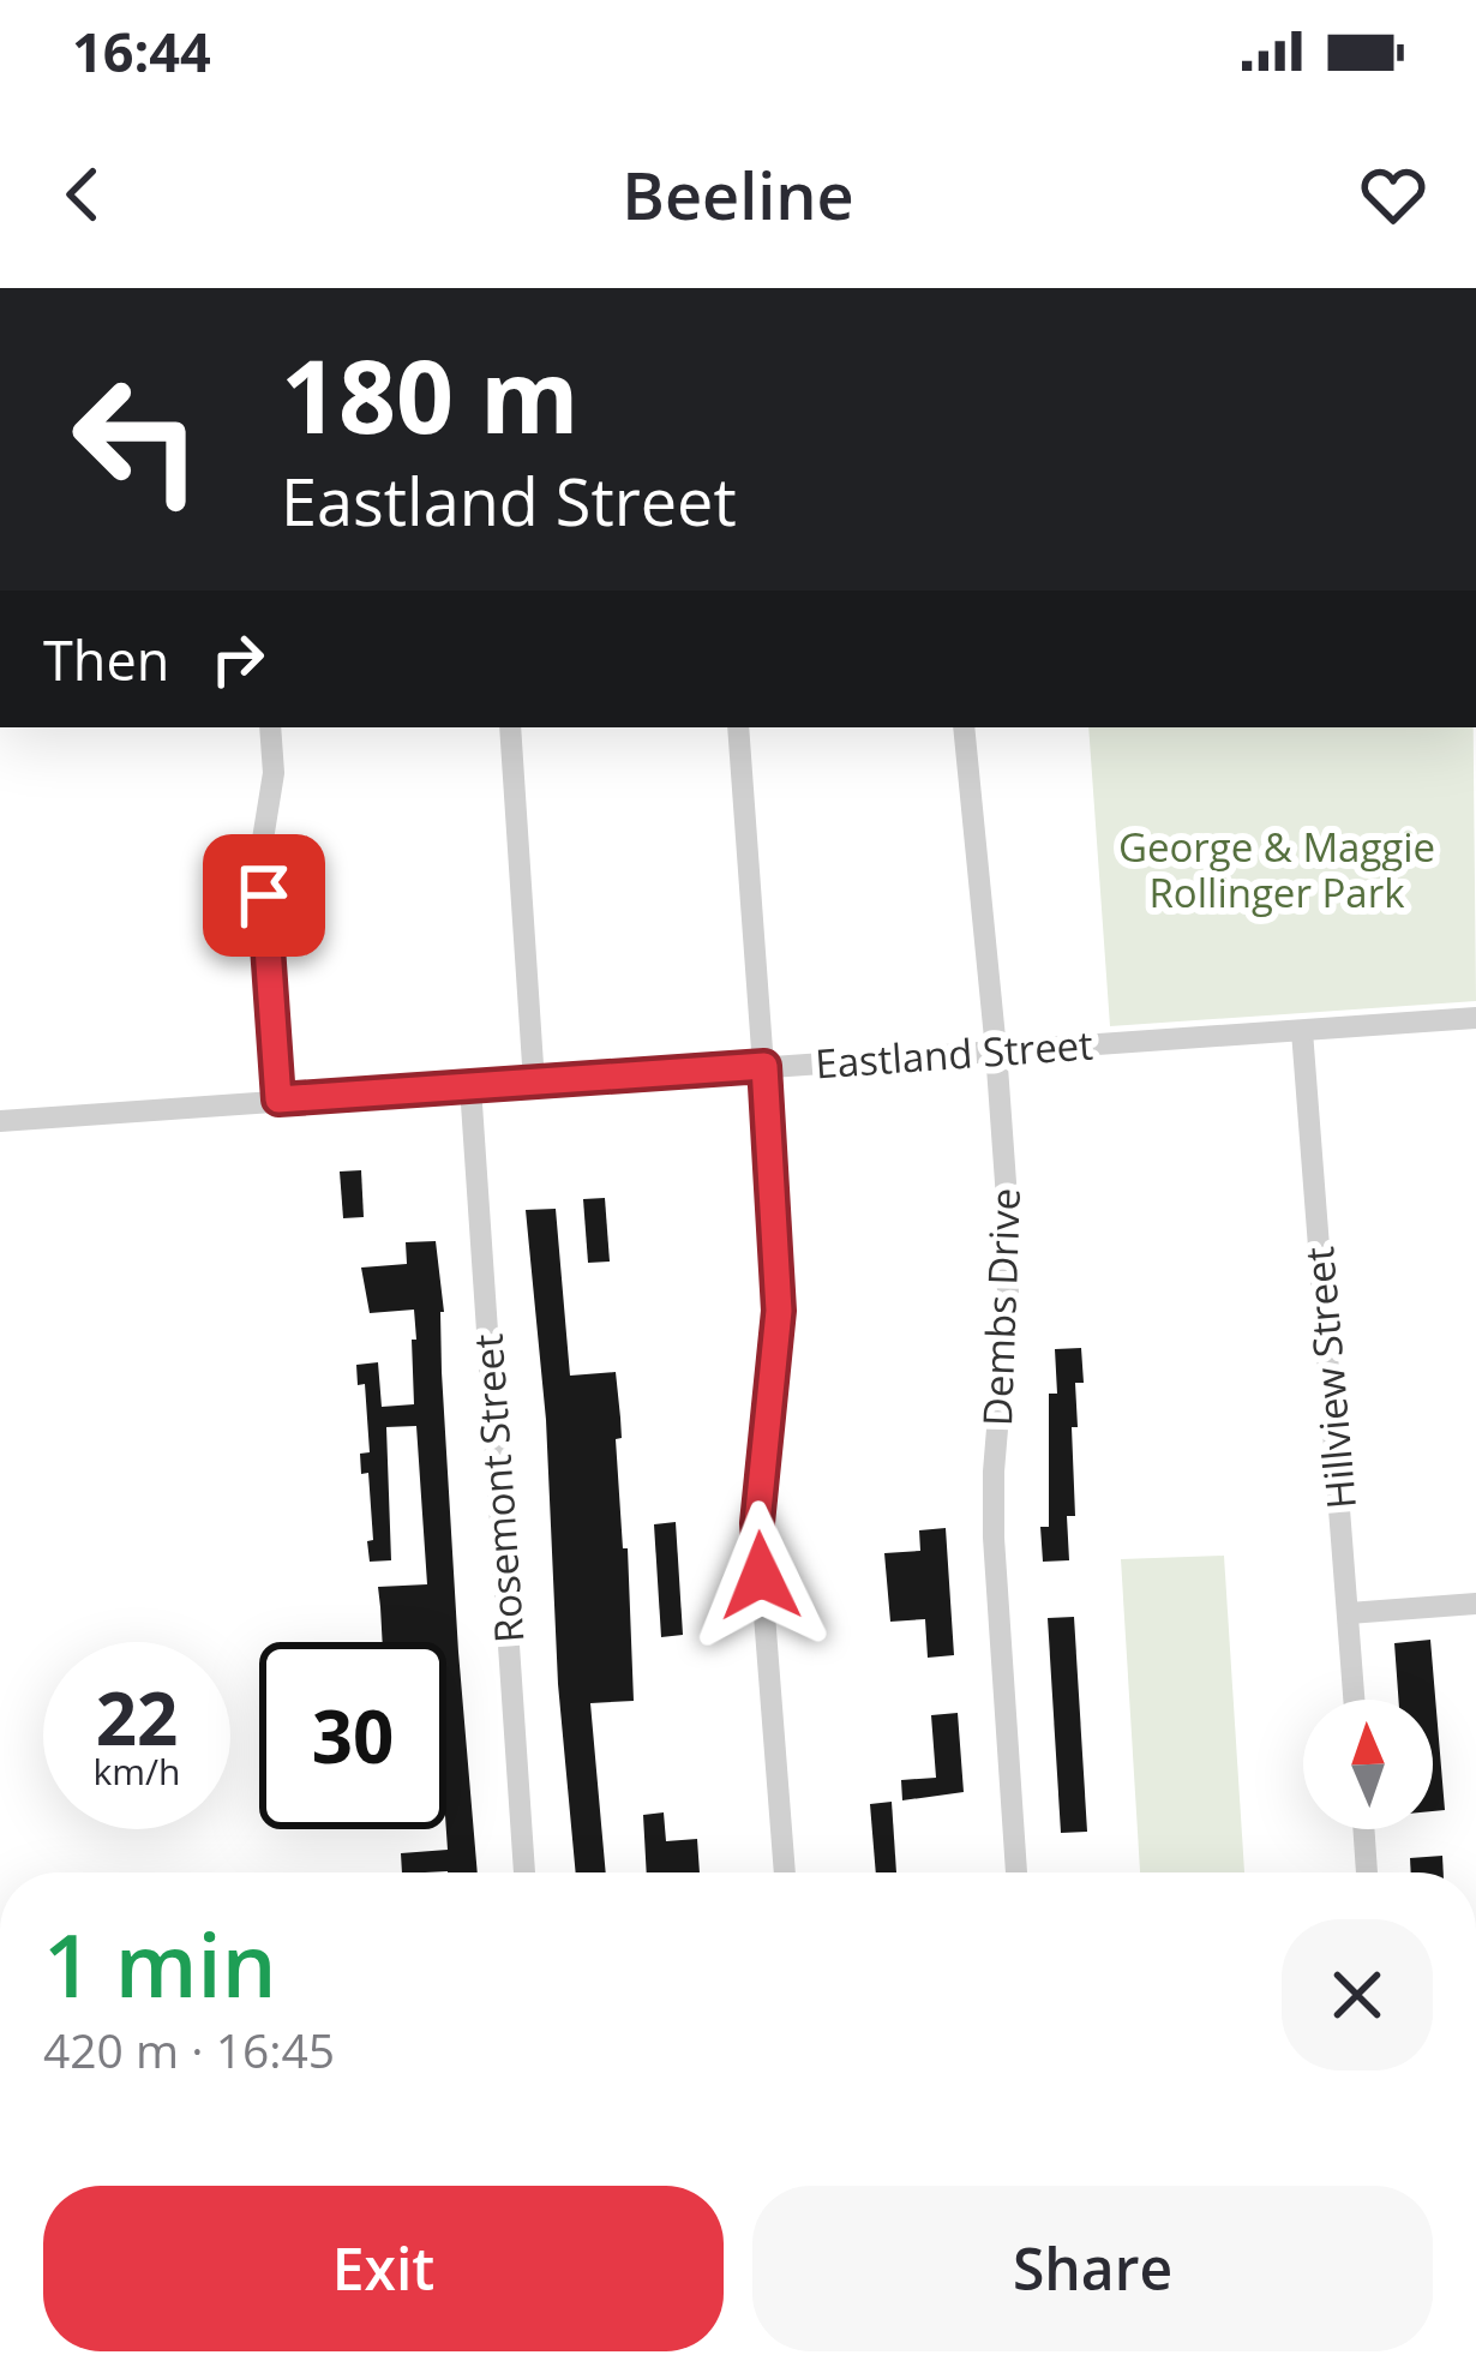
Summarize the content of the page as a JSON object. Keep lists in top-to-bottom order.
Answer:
{
  "streets": {
    "street": [
      "Eastland Street",
      "Dembs Drive",
      "Hillview Street",
      "Rosemont Street"
    ]
  },
  "crossings": [
    ["Eastland Street", "Dembs Drive"],
    ["Eastland Street", "Hillview Street"],
    ["Eastland Street", "Rosemont Street"]
  ],
  "parks": ["George & Maggie Rollinger Park"],
  "north": "top",
  "page": {
    "status": "16:44",
    "header": "Beeline",
    "turn": ["180 m", "Eastland Street"],
    "then": "Then",
    "speed": "22 km/h",
    "limit": "30",
    "heading": ["1 min", "420 m · 16:45"],
    "buttons": ["Exit", "Share"]
  }
}
